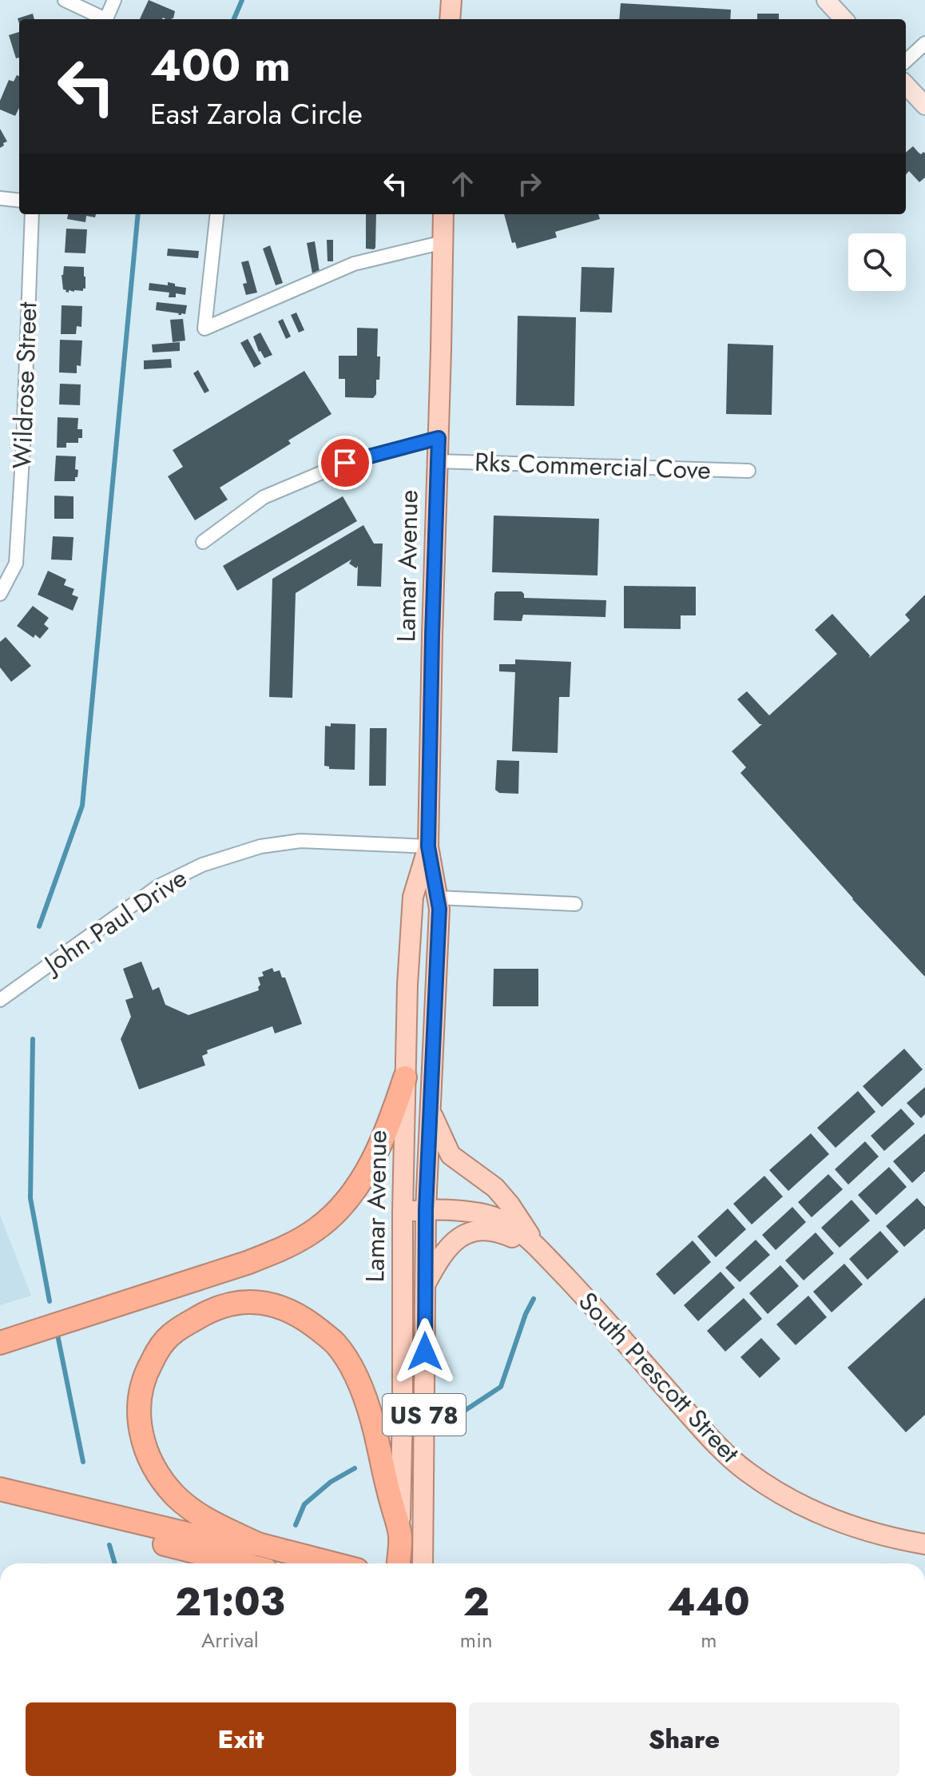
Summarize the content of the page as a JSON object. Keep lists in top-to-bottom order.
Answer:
{
  "streets": {
    "highway": ["Lamar Avenue", "US 78"],
    "main road": ["South Prescott Street"],
    "street": ["Wildrose Street", "Rks Commercial Cove", "John Paul Drive"]
  },
  "crossings": [
    ["Rks Commercial Cove", "Lamar Avenue"],
    ["Lamar Avenue", "John Paul Drive"],
    ["Lamar Avenue", "South Prescott Street"]
  ],
  "page": {
    "turn": ["400 m", "East Zarola Circle"],
    "eta": [
      "21:03",
      "Arrival",
      "2",
      "min",
      "440",
      "m"
    ],
    "buttons": ["Exit", "Share"]
  }
}
